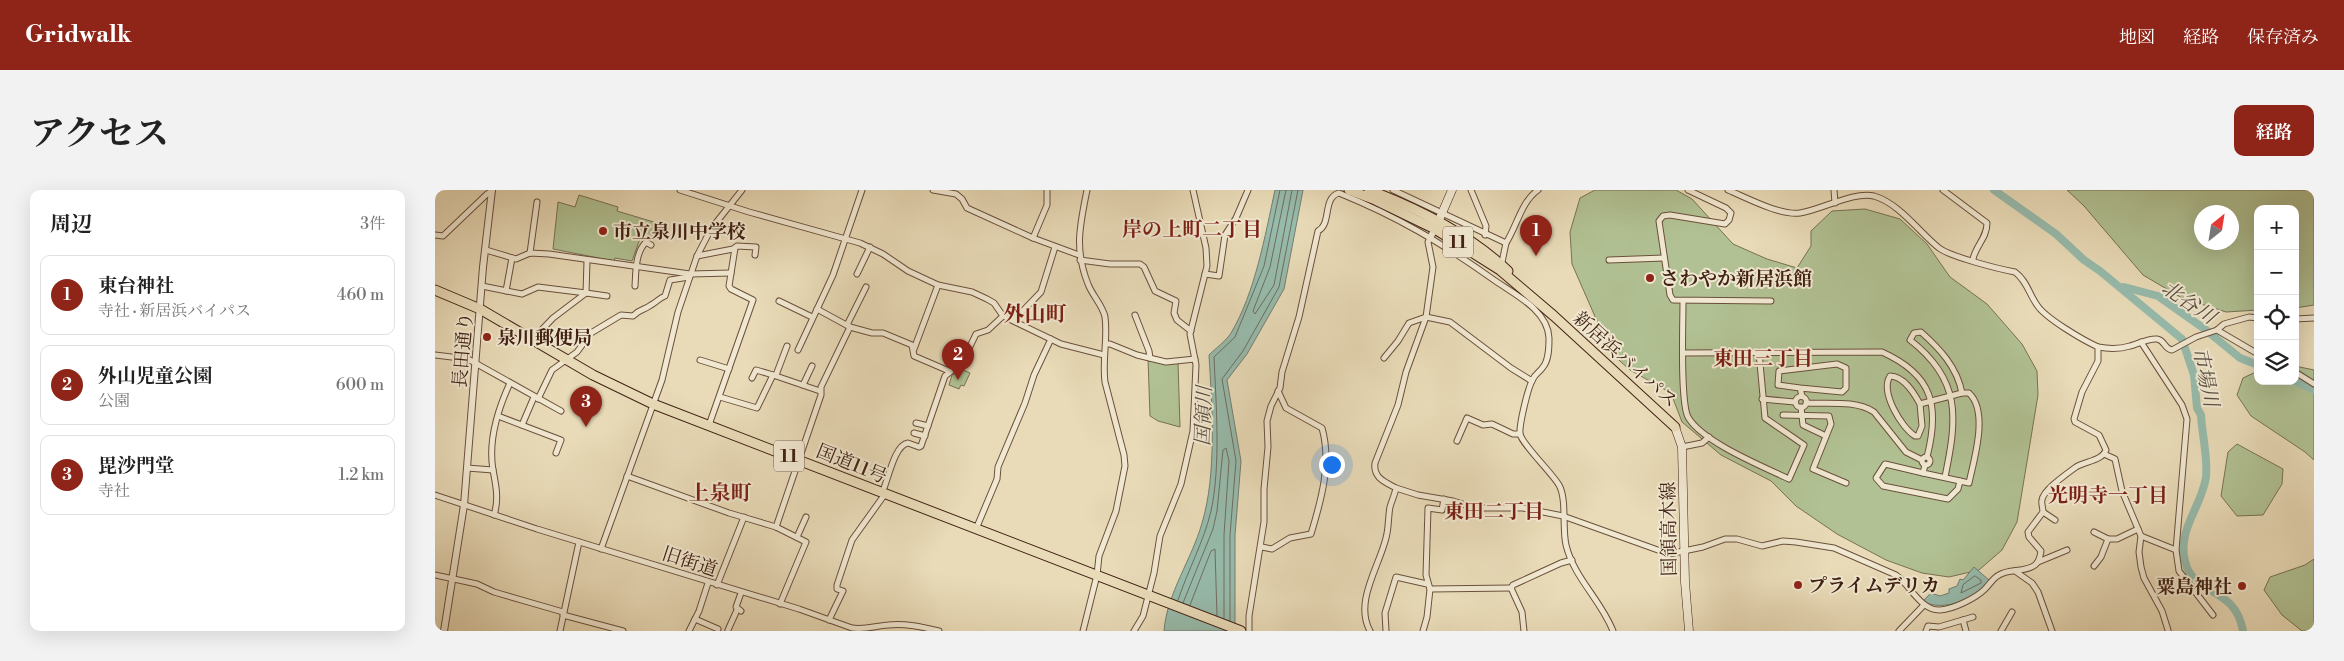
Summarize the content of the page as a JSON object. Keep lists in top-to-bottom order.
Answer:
{
  "streets": {
    "highway": ["11", "新居浜バイパス", "国道11号"],
    "main road": ["国領高木線"],
    "street": ["長田通り", "旧街道"]
  },
  "crossings": [
    ["長田通り", "国道11号"],
    ["長田通り", "旧街道"],
    ["新居浜バイパス", "国領高木線"]
  ],
  "districts": [
    "岸の上町二丁目",
    "外山町",
    "東田三丁目",
    "上泉町",
    "光明寺一丁目",
    "東田二丁目"
  ],
  "water": ["北谷川", "市場川", "国領川"],
  "places": [
    "市立泉川中学校",
    "さわやか新居浜館",
    "泉川郵便局",
    "プライムデリカ",
    "粟島神社"
  ],
  "north": "top right",
  "page": {
    "header": "Gridwalk",
    "nav": ["地図", "経路", "保存済み"],
    "title": "アクセス",
    "buttons": "経路",
    "heading": ["周辺", "3件"],
    "map_buttons": ["+", "−"],
    "pins": ["1", "2", "3"],
    "list": [
      {
        "mark": "1",
        "name": "東台神社",
        "note": "寺社 · 新居浜バイパス",
        "value": "460 m"
      },
      {
        "mark": "2",
        "name": "外山児童公園",
        "note": "公園",
        "value": "600 m"
      },
      {
        "mark": "3",
        "name": "毘沙門堂",
        "note": "寺社",
        "value": "1.2 km"
      }
    ]
  }
}
